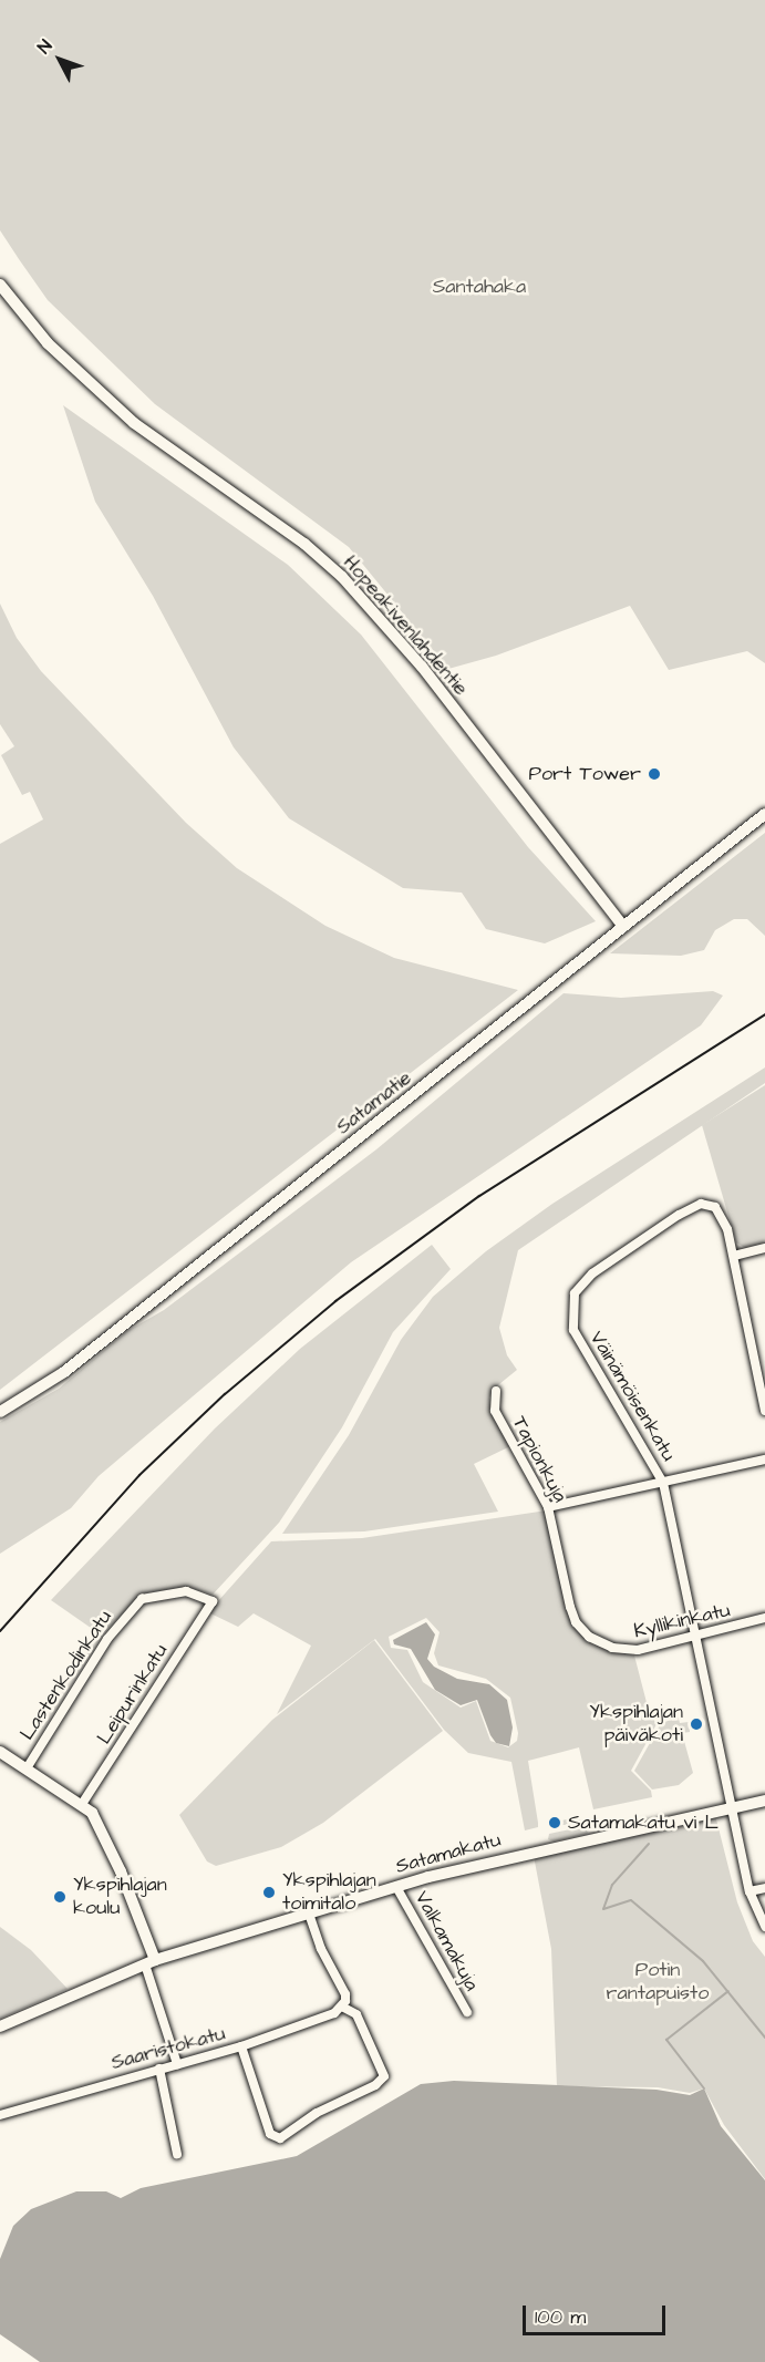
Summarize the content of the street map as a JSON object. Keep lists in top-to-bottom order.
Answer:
{
  "streets": {
    "street": [
      "Hopeakivenlahdentie",
      "Satamatie",
      "Väinämöisenkatu",
      "Tapionkuja",
      "Kyllikinkatu",
      "Lastenkodinkatu",
      "Leipurinkatu",
      "Satamakatu",
      "Valkamakuja",
      "Saaristokatu"
    ]
  },
  "crossings": [
    ["Hopeakivenlahdentie", "Satamatie"],
    ["Väinämöisenkatu", "Kyllikinkatu"],
    ["Väinämöisenkatu", "Satamakatu"],
    ["Tapionkuja", "Kyllikinkatu"],
    ["Lastenkodinkatu", "Leipurinkatu"],
    ["Satamakatu", "Valkamakuja"]
  ],
  "parks": ["Santahaka", "Potin rantapuisto"],
  "places": [
    "Port Tower",
    "Ykspihlajan päiväkoti",
    "Satamakatu vi L",
    "Ykspihlajan toimitalo",
    "Ykspihlajan koulu"
  ],
  "scale_bar": "100 m",
  "north": "top left"
}
